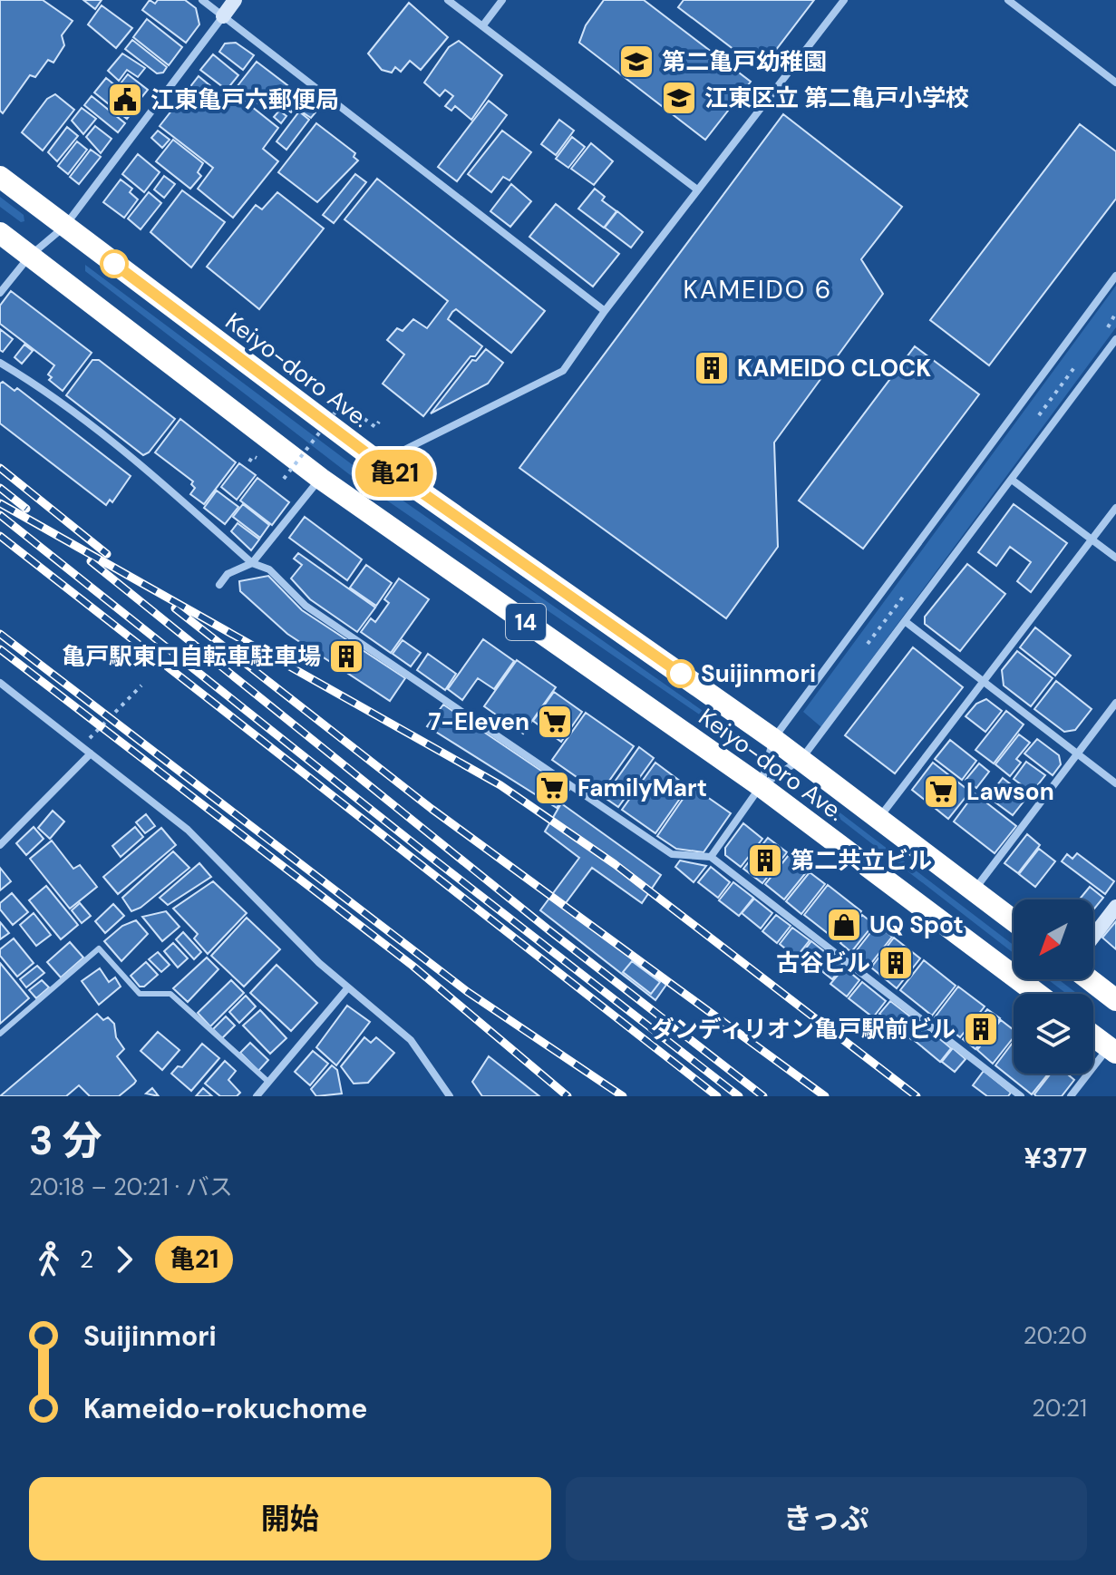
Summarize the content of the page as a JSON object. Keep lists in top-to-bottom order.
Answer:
{
  "streets": {
    "highway": ["Keiyo-doro Ave.", "14"]
  },
  "districts": ["KAMEIDO 6"],
  "places": {
    "school or university": ["第二亀戸幼稚園", "江東区立 第二亀戸小学校"],
    "public building": ["江東亀戸六郵便局"],
    "building": [
      "KAMEIDO CLOCK",
      "亀戸駅東口自転車駐車場",
      "第二共立ビル",
      "古谷ビル",
      "ダンディリオン亀戸駅前ビル"
    ],
    "other": ["Suijinmori"],
    "supermarket": ["7-Eleven", "FamilyMart", "Lawson"],
    "shop": ["UQ Spot"]
  },
  "lines": ["bus line 亀21"],
  "north": "bottom left",
  "page": {
    "on_map": "亀21",
    "heading": ["3 分", "20:18 – 20:21 · バス", "¥377"],
    "legs": ["2", "亀21"],
    "list": [
      {
        "name": "Suijinmori",
        "value": "20:20"
      },
      {
        "name": "Kameido-rokuchome",
        "value": "20:21"
      }
    ],
    "buttons": ["開始", "きっぷ"]
  }
}
